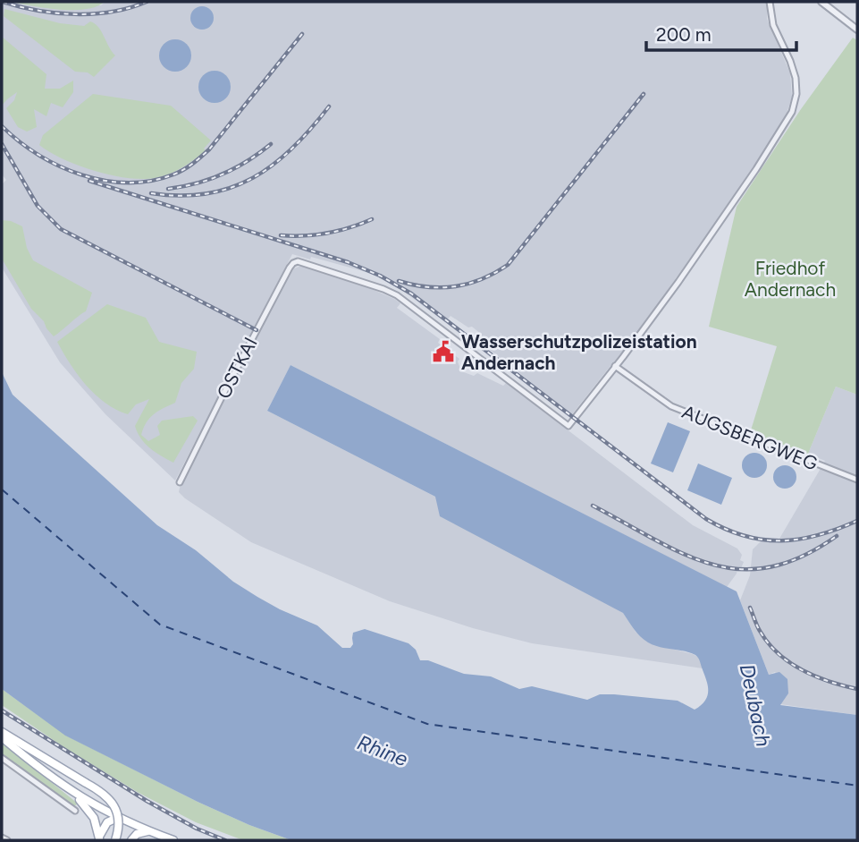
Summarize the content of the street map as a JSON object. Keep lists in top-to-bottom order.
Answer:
{
  "streets": {
    "street": ["OSTKAI", "AUGSBERGWEG"]
  },
  "crossings": [
    ["OSTKAI", "AUGSBERGWEG"]
  ],
  "water": ["Deubach", "Rhine"],
  "parks": ["Friedhof Andernach"],
  "places": {
    "public building": ["Wasserschutzpolizeistation Andernach"]
  },
  "scale_bar": "200 m"
}
